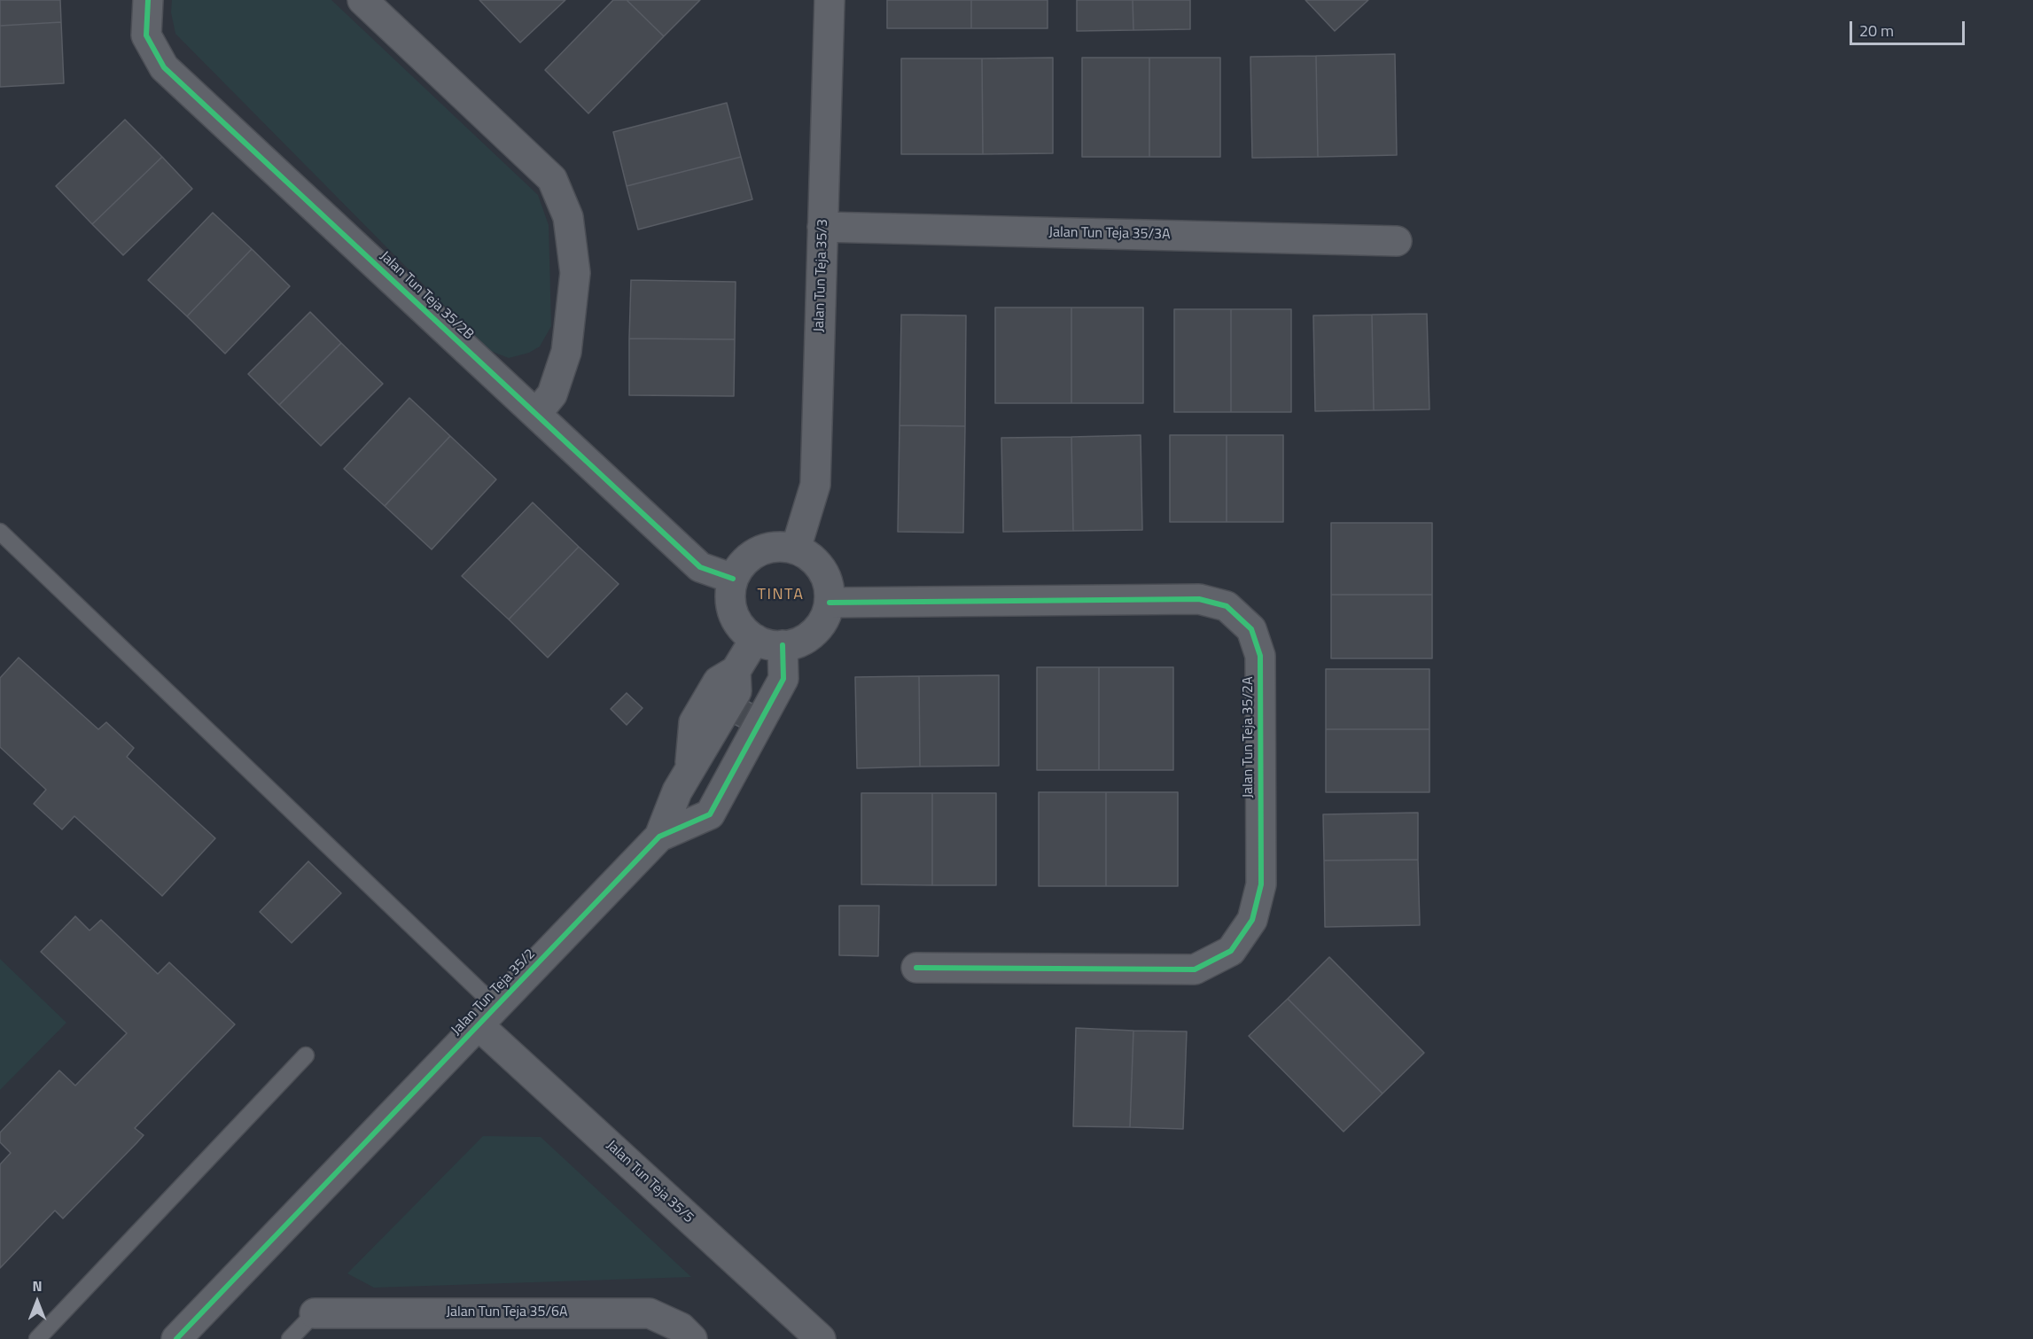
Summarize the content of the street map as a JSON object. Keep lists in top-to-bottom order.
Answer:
{
  "streets": {
    "street": [
      "Jalan Tun Teja 35/3A",
      "Jalan Tun Teja 35/3",
      "Jalan Tun Teja 35/2B",
      "Jalan Tun Teja 35/2A",
      "Jalan Tun Teja 35/2",
      "Jalan Tun Teja 35/5",
      "Jalan Tun Teja 35/6A"
    ]
  },
  "crossings": [
    ["Jalan Tun Teja 35/3A", "Jalan Tun Teja 35/3"],
    ["Jalan Tun Teja 35/3", "Jalan Tun Teja 35/2B"],
    ["Jalan Tun Teja 35/3", "Jalan Tun Teja 35/2A"],
    ["Jalan Tun Teja 35/3", "Jalan Tun Teja 35/2"],
    ["Jalan Tun Teja 35/2B", "Jalan Tun Teja 35/2A"],
    ["Jalan Tun Teja 35/2B", "Jalan Tun Teja 35/2"],
    ["Jalan Tun Teja 35/2A", "Jalan Tun Teja 35/2"],
    ["Jalan Tun Teja 35/2", "Jalan Tun Teja 35/5"]
  ],
  "districts": ["TINTA"],
  "scale_bar": "20 m",
  "north": "top"
}
